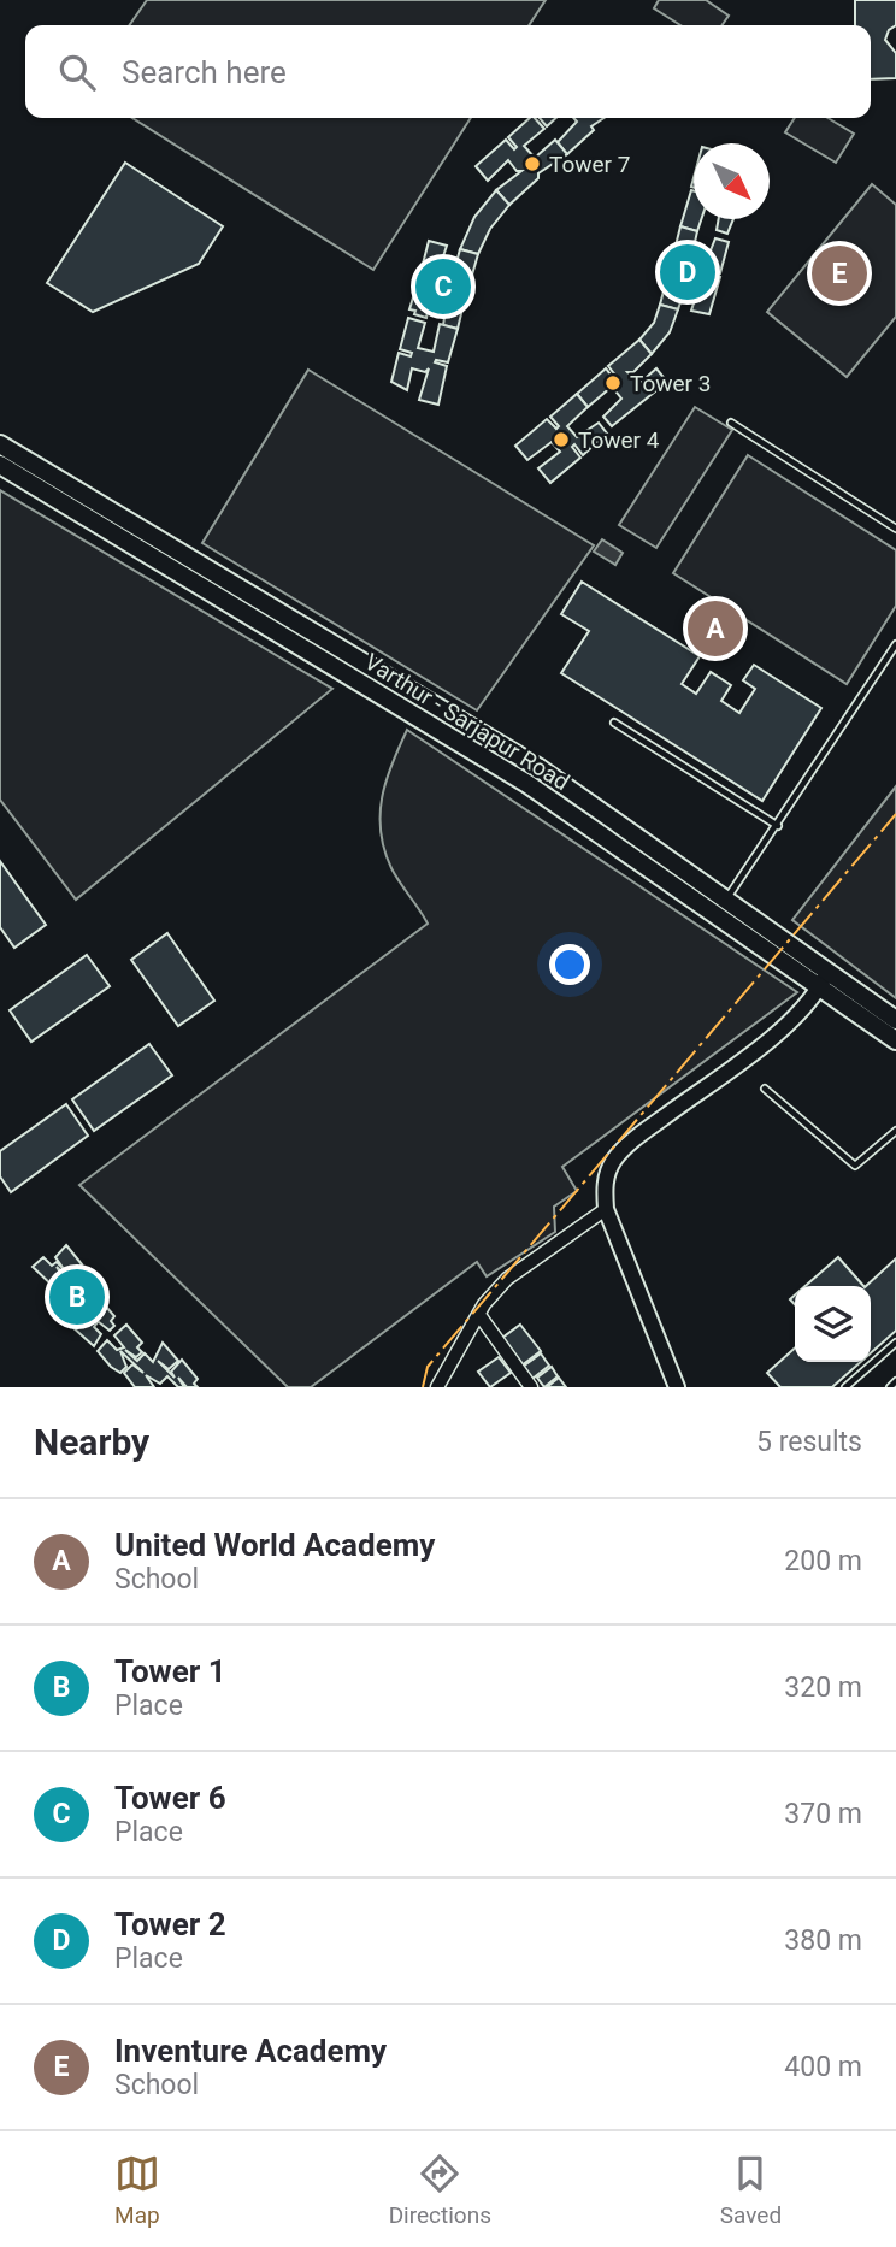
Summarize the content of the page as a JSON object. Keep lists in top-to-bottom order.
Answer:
{
  "streets": {
    "main road": ["Varthur - Sarjapur Road"]
  },
  "places": ["Tower 7", "Tower 3", "Tower 4"],
  "north": "bottom right",
  "page": {
    "search": "Search here",
    "pins": [
      "D",
      "E",
      "C",
      "A",
      "B"
    ],
    "heading": ["Nearby", "5 results"],
    "list": [
      {
        "mark": "A",
        "name": "United World Academy",
        "note": "School",
        "value": "200 m"
      },
      {
        "mark": "B",
        "name": "Tower 1",
        "note": "Place",
        "value": "320 m"
      },
      {
        "mark": "C",
        "name": "Tower 6",
        "note": "Place",
        "value": "370 m"
      },
      {
        "mark": "D",
        "name": "Tower 2",
        "note": "Place",
        "value": "380 m"
      },
      {
        "mark": "E",
        "name": "Inventure Academy",
        "note": "School",
        "value": "400 m"
      }
    ],
    "nav": ["Map", "Directions", "Saved"]
  }
}
